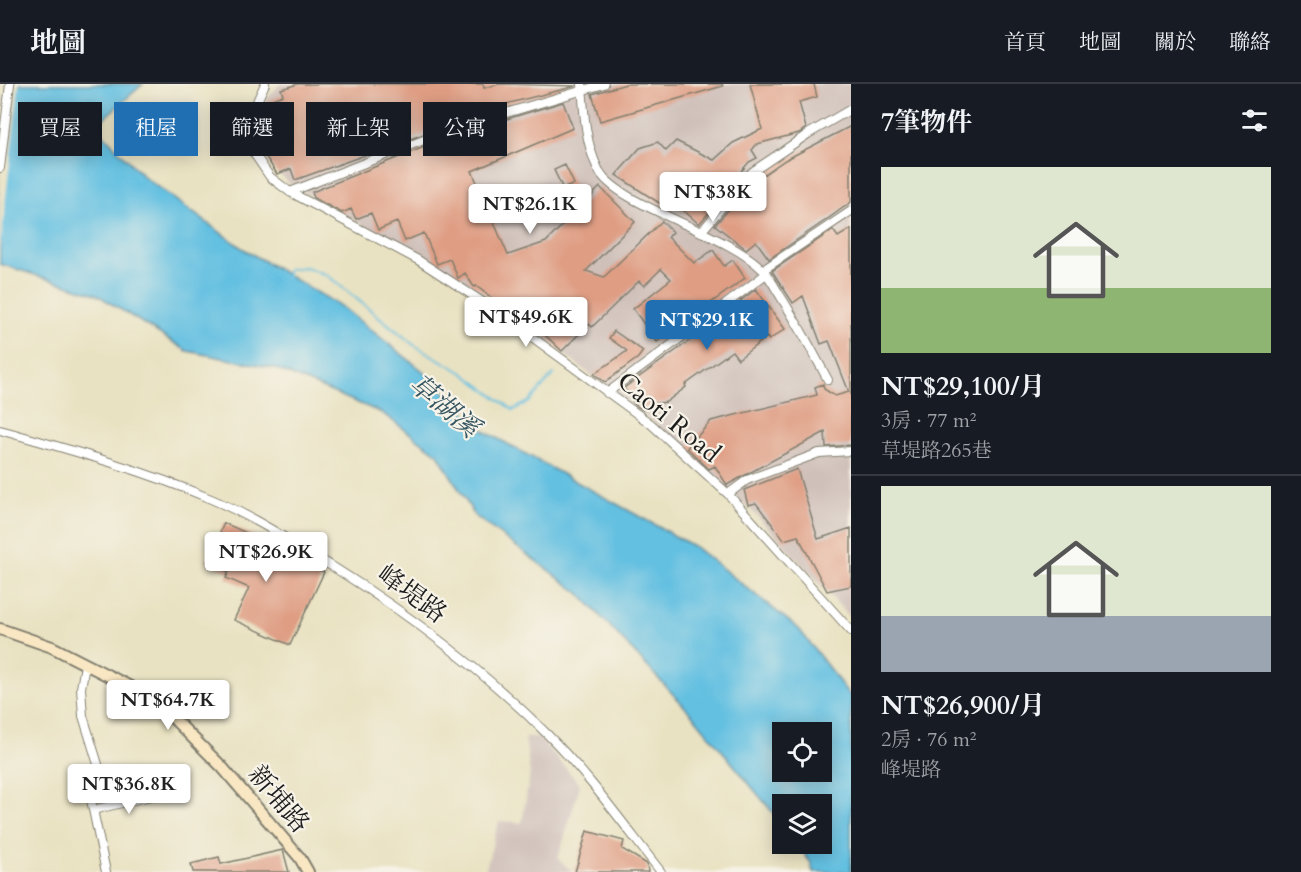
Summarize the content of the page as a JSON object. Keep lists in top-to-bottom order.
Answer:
{
  "streets": {
    "street": ["Caoti Road", "峰堤路", "新埔路"]
  },
  "water": ["草湖溪"],
  "page": {
    "header": "地圖",
    "nav": [
      "首頁",
      "地圖",
      "關於",
      "聯絡"
    ],
    "heading": "7筆物件",
    "chip": [
      "買屋",
      "租屋",
      "篩選",
      "新上架",
      "公寓"
    ],
    "list": [
      {
        "name": "NT$29,100/月",
        "note": "3房 · 77 m² · 草堤路265巷"
      },
      {
        "name": "NT$26,900/月",
        "note": "2房 · 76 m² · 峰堤路"
      }
    ],
    "price": [
      "NT$38K",
      "NT$26.1K",
      "NT$49.6K",
      "NT$29.1K",
      "NT$26.9K",
      "NT$64.7K",
      "NT$36.8K"
    ]
  }
}
